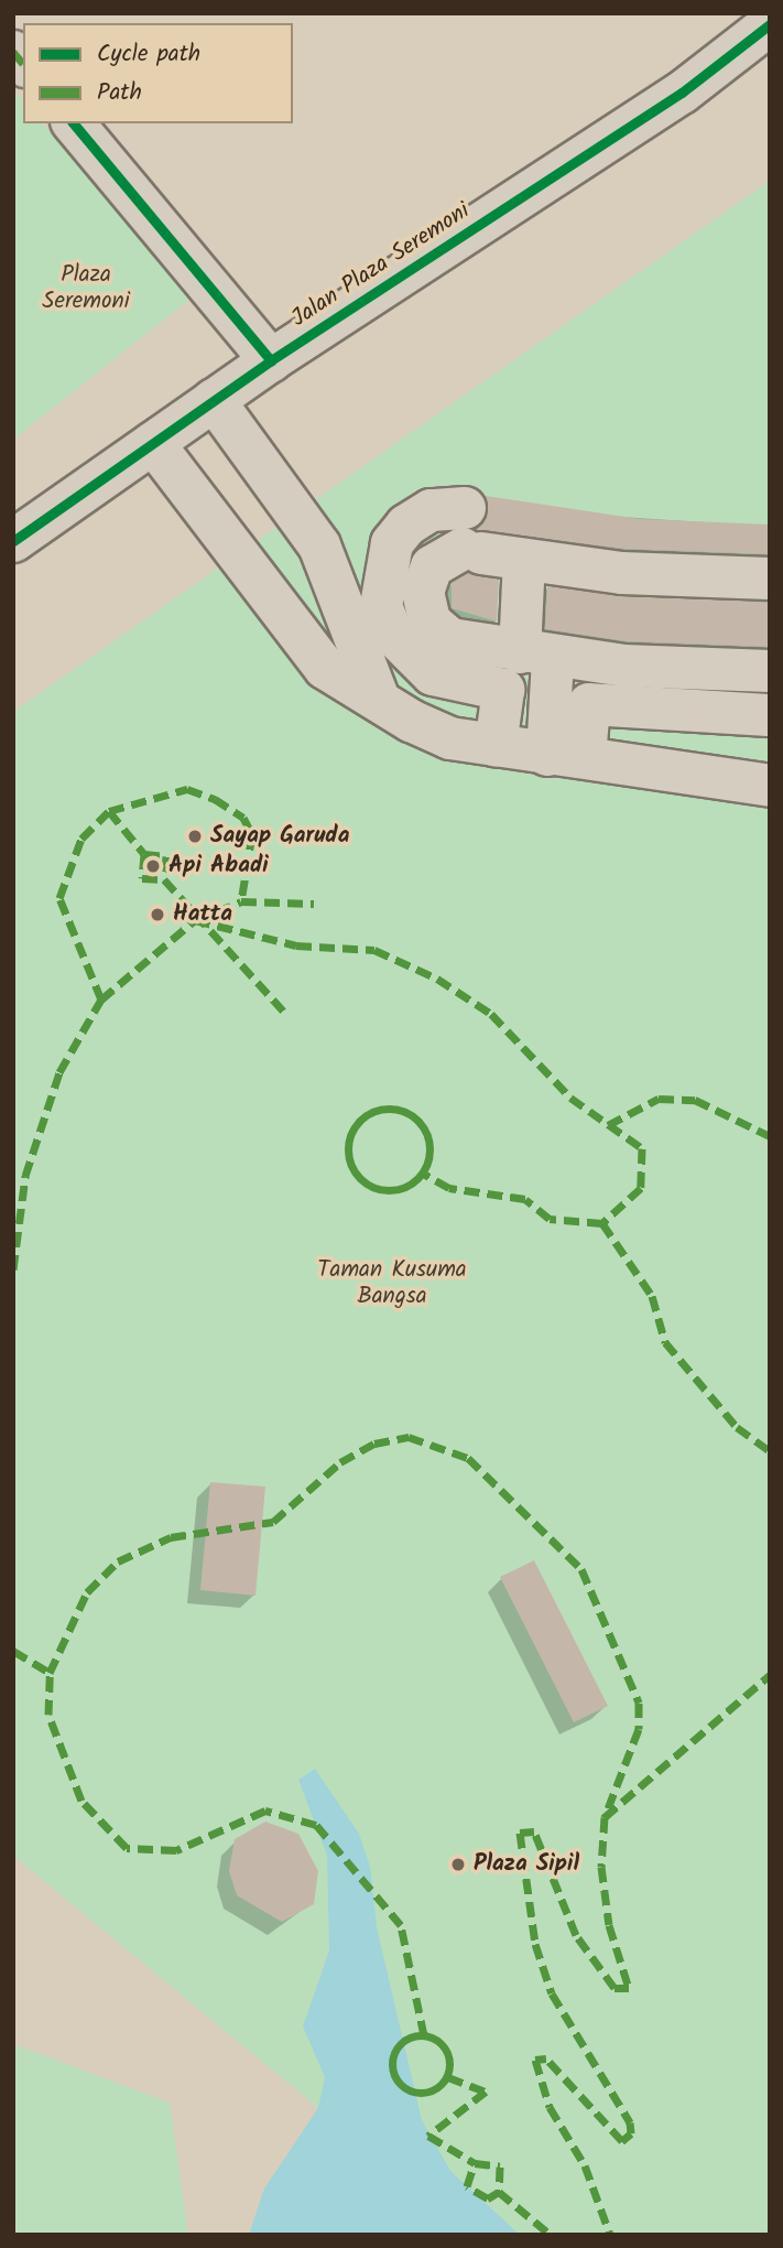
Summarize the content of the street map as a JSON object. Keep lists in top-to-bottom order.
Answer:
{
  "streets": {
    "street": ["Jalan Plaza Seremoni"]
  },
  "parks": ["Plaza Seremoni", "Taman Kusuma Bangsa"],
  "places": [
    "Sayap Garuda",
    "Api Abadi",
    "Hatta",
    "Plaza Sipil"
  ],
  "legend": ["Cycle path", "Path"]
}
